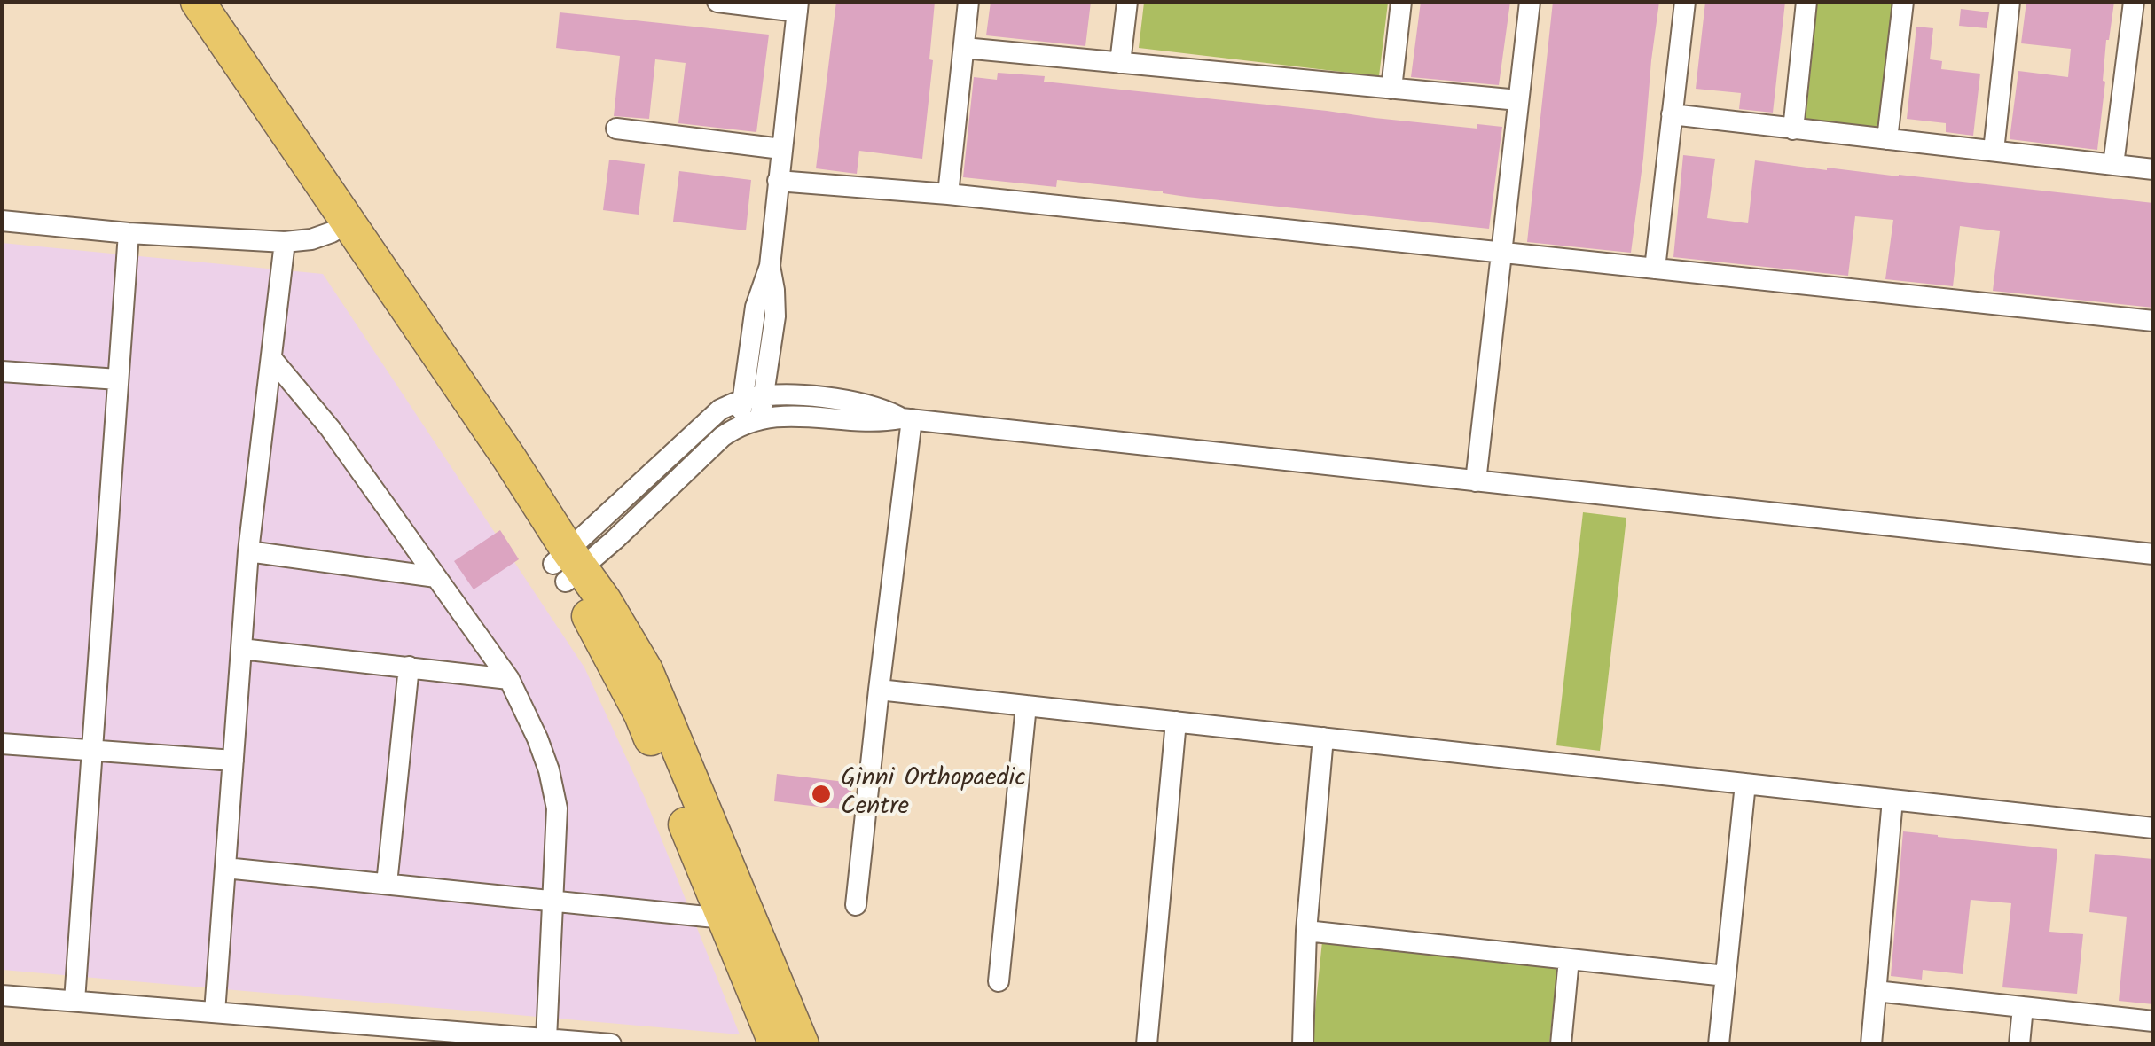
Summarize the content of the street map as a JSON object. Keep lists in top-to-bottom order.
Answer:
{
  "places": ["Ginni Orthopaedic Centre"]
}
